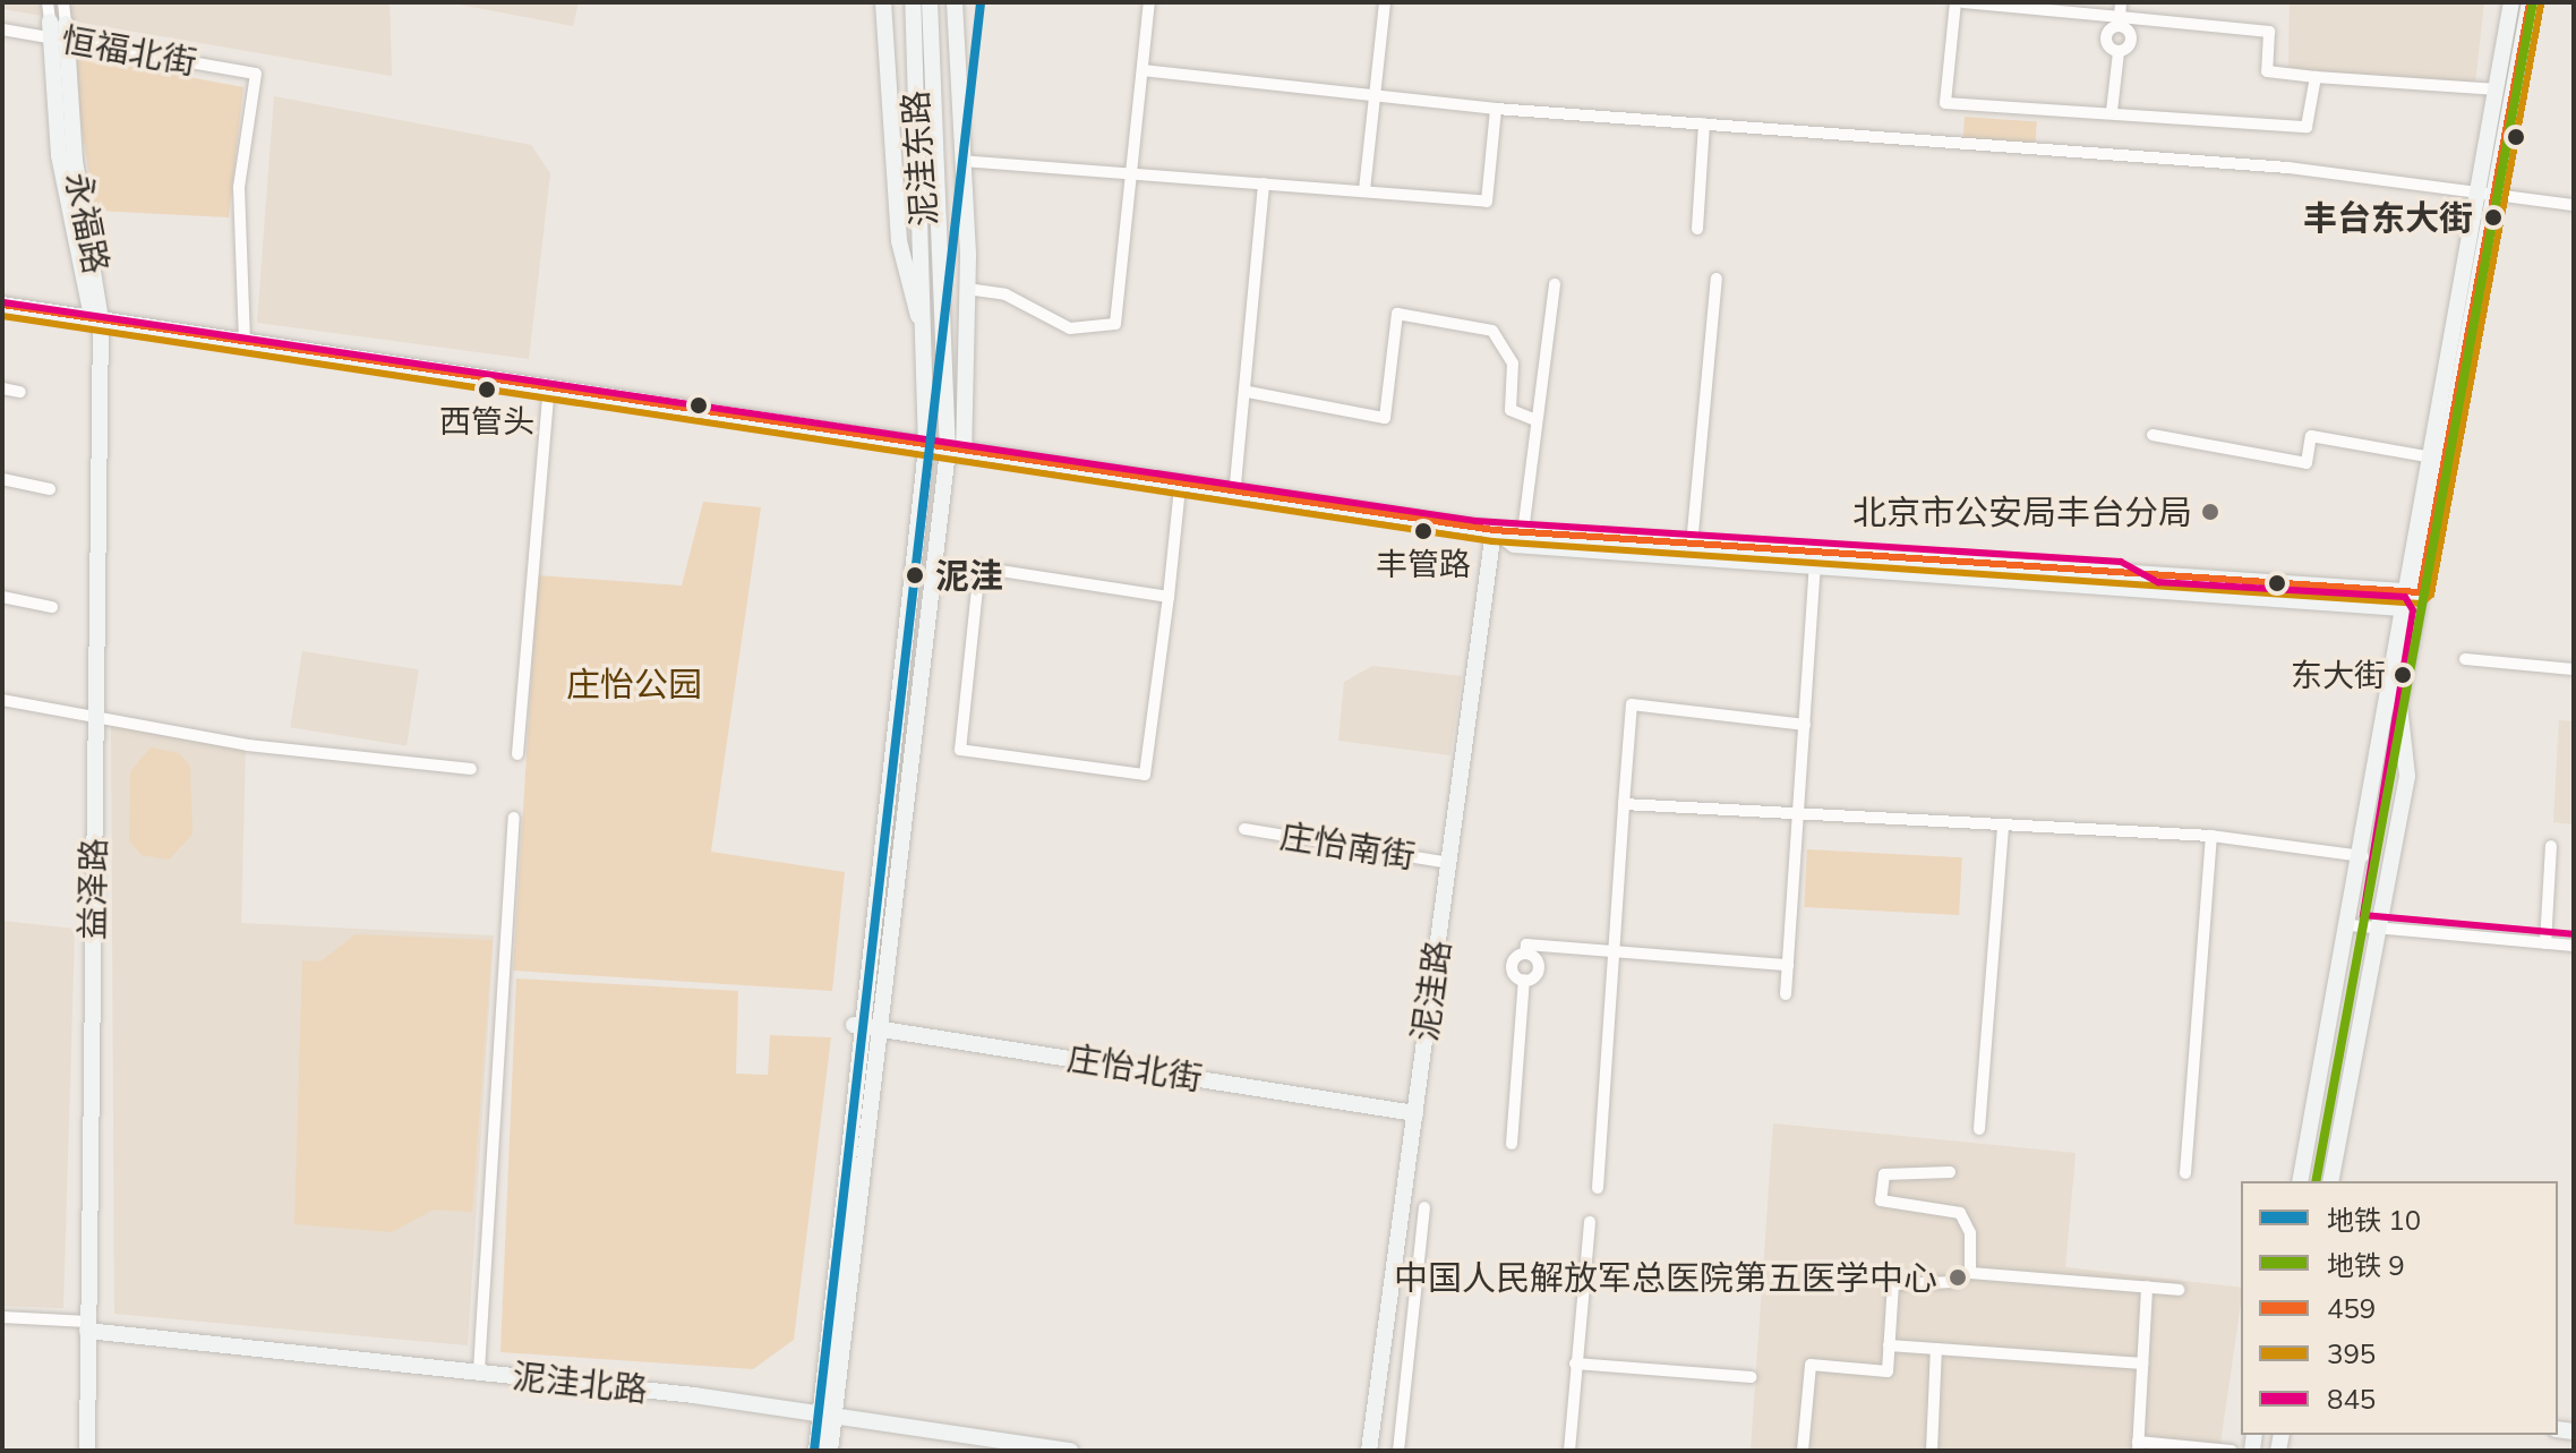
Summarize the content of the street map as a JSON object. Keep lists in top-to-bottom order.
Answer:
{
  "streets": {
    "main road": [
      "泥洼东路",
      "永福路",
      "益泽路",
      "泥洼路",
      "庄怡北街",
      "泥洼北路"
    ],
    "street": ["恒福北街", "庄怡南街"]
  },
  "crossings": [
    ["恒福北街", "永福路"],
    ["泥洼东路", "庄怡北街"],
    ["泥洼东路", "泥洼北路"],
    ["永福路", "益泽路"],
    ["庄怡南街", "泥洼路"],
    ["益泽路", "泥洼北路"],
    ["泥洼路", "庄怡北街"]
  ],
  "parks": ["庄怡公园"],
  "places": [
    "丰台东大街",
    "西管头",
    "北京市公安局丰台分局",
    "丰管路",
    "泥洼",
    "东大街",
    "中国人民解放军总医院第五医学中心"
  ],
  "lines": [
    "metro line 10",
    "metro line 9",
    "transit line 459",
    "transit line 395",
    "transit line 845"
  ],
  "legend": [
    "地铁 10",
    "地铁 9",
    "459",
    "395",
    "845"
  ]
}
